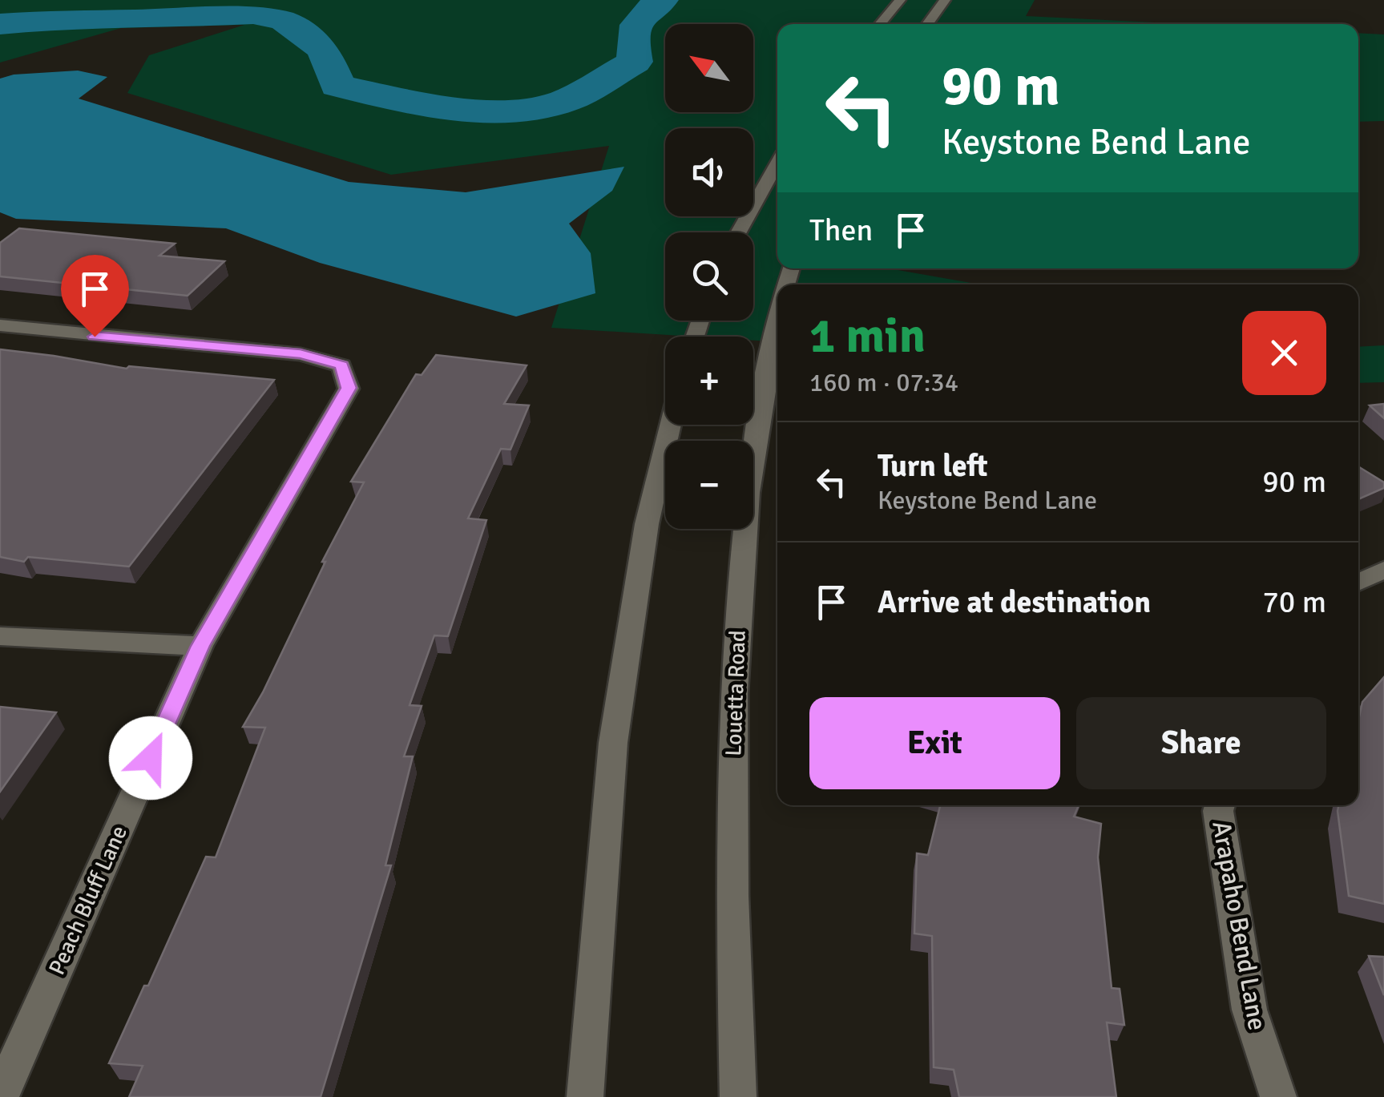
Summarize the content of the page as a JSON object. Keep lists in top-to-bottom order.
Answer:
{
  "streets": {
    "main road": ["Louetta Road", "Peach Bluff Lane", "Arapaho Bend Lane"]
  },
  "north": "top left",
  "page": {
    "map_buttons": ["+", "−"],
    "turn": ["90 m", "Keystone Bend Lane"],
    "then": "Then",
    "heading": ["1 min", "160 m · 07:34"],
    "list": [
      {
        "name": "Turn left",
        "note": "Keystone Bend Lane",
        "value": "90 m"
      },
      {
        "name": "Arrive at destination",
        "value": "70 m"
      }
    ],
    "buttons": ["Exit", "Share"]
  }
}
